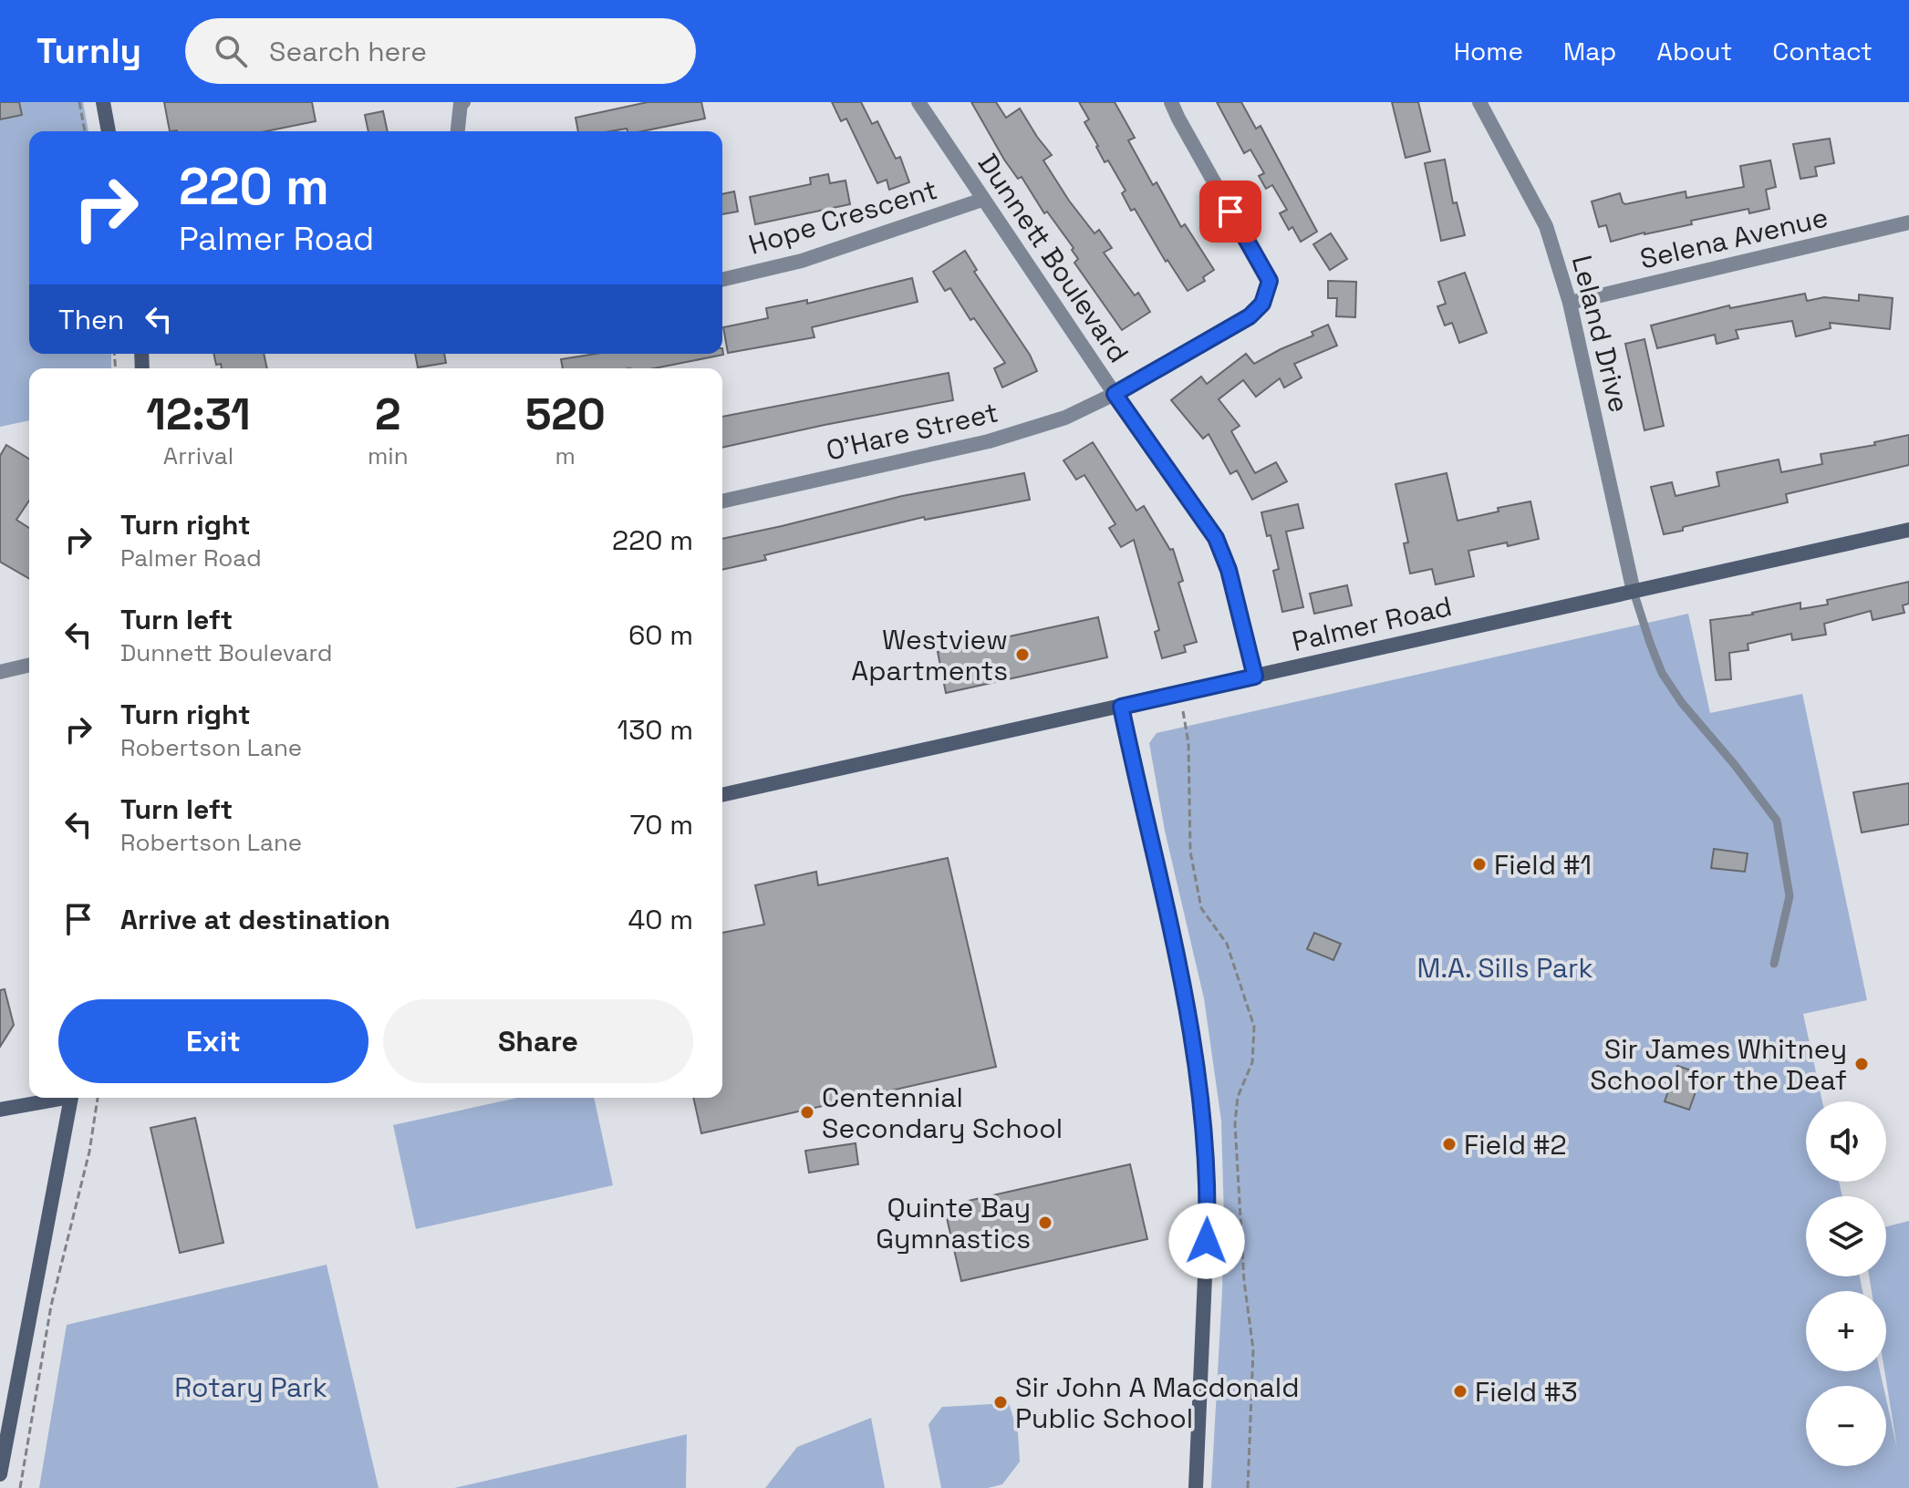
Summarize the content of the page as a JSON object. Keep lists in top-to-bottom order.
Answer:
{
  "streets": {
    "street": [
      "Hope Crescent",
      "Selena Avenue",
      "Dunnett Boulevard",
      "Leland Drive",
      "O'Hare Street",
      "Palmer Road"
    ]
  },
  "crossings": [
    ["Hope Crescent", "Dunnett Boulevard"],
    ["Selena Avenue", "Leland Drive"],
    ["Dunnett Boulevard", "O'Hare Street"],
    ["Dunnett Boulevard", "Palmer Road"],
    ["Leland Drive", "Palmer Road"]
  ],
  "parks": ["M.A. Sills Park", "Rotary Park"],
  "places": [
    "Westview Apartments",
    "Field #1",
    "Sir James Whitney School for the Deaf",
    "Centennial Secondary School",
    "Field #2",
    "Quinte Bay Gymnastics",
    "Field #3",
    "Sir John A Macdonald Public School"
  ],
  "page": {
    "header": "Turnly",
    "search": "Search here",
    "nav": [
      "Home",
      "Map",
      "About",
      "Contact"
    ],
    "turn": ["220 m", "Palmer Road"],
    "then": "Then",
    "eta": [
      "12:31",
      "Arrival",
      "2",
      "min",
      "520",
      "m"
    ],
    "list": [
      {
        "name": "Turn right",
        "note": "Palmer Road",
        "value": "220 m"
      },
      {
        "name": "Turn left",
        "note": "Dunnett Boulevard",
        "value": "60 m"
      },
      {
        "name": "Turn right",
        "note": "Robertson Lane",
        "value": "130 m"
      },
      {
        "name": "Turn left",
        "note": "Robertson Lane",
        "value": "70 m"
      },
      {
        "name": "Arrive at destination",
        "value": "40 m"
      }
    ],
    "buttons": ["Exit", "Share"],
    "map_buttons": ["+", "−"]
  }
}
